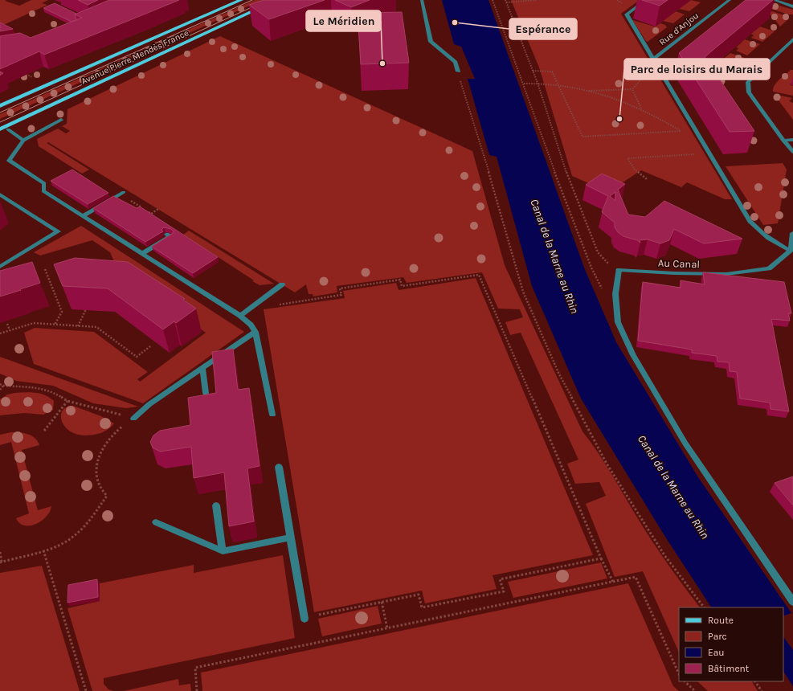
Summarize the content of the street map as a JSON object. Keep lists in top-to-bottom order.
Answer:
{
  "streets": {
    "main road": ["Avenue Pierre Mendès France"],
    "street": ["Rue d'Anjou", "Au Canal"]
  },
  "water": ["Canal de la Marne au Rhin"],
  "places": ["Espérance", "Le Méridien", "Parc de loisirs du Marais"],
  "legend": [
    "Route",
    "Parc",
    "Eau",
    "Bâtiment"
  ]
}
